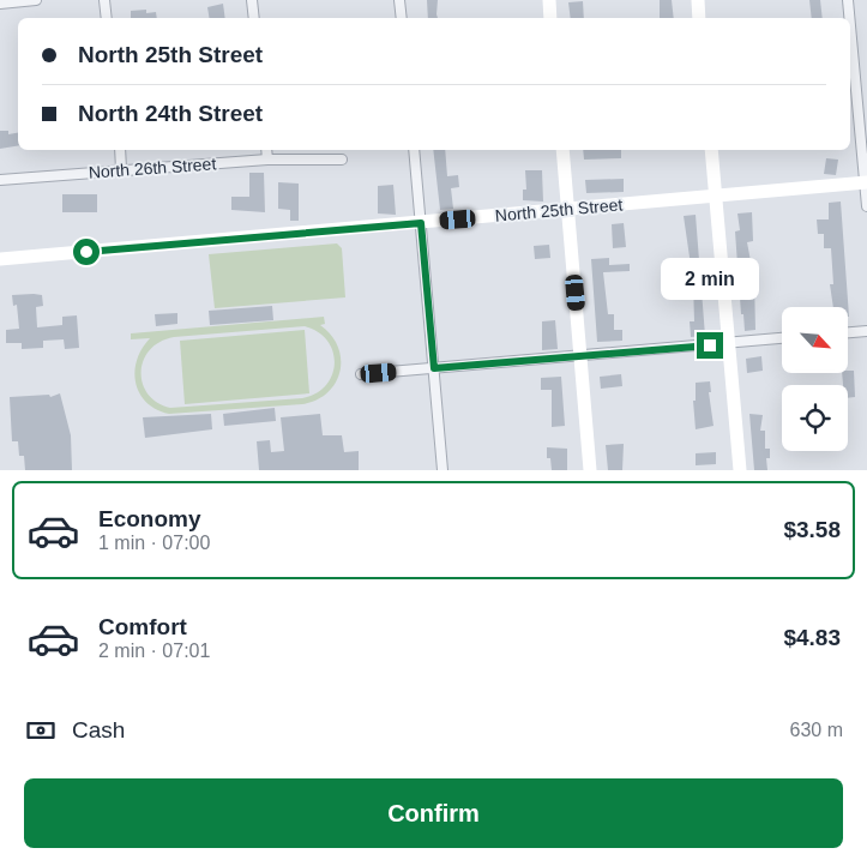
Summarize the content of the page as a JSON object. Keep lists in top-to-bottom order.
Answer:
{
  "streets": {
    "main road": ["North 25th Street"],
    "street": ["North 26th Street"]
  },
  "north": "bottom right",
  "page": {
    "banner": ["North 25th Street", "North 24th Street"],
    "bubble": "2 min",
    "list": [
      {
        "name": "Economy",
        "note": "1 min · 07:00",
        "value": "$3.58"
      },
      {
        "name": "Comfort",
        "note": "2 min · 07:01",
        "value": "$4.83"
      }
    ],
    "pay": ["Cash", "630 m"],
    "buttons": "Confirm"
  }
}
